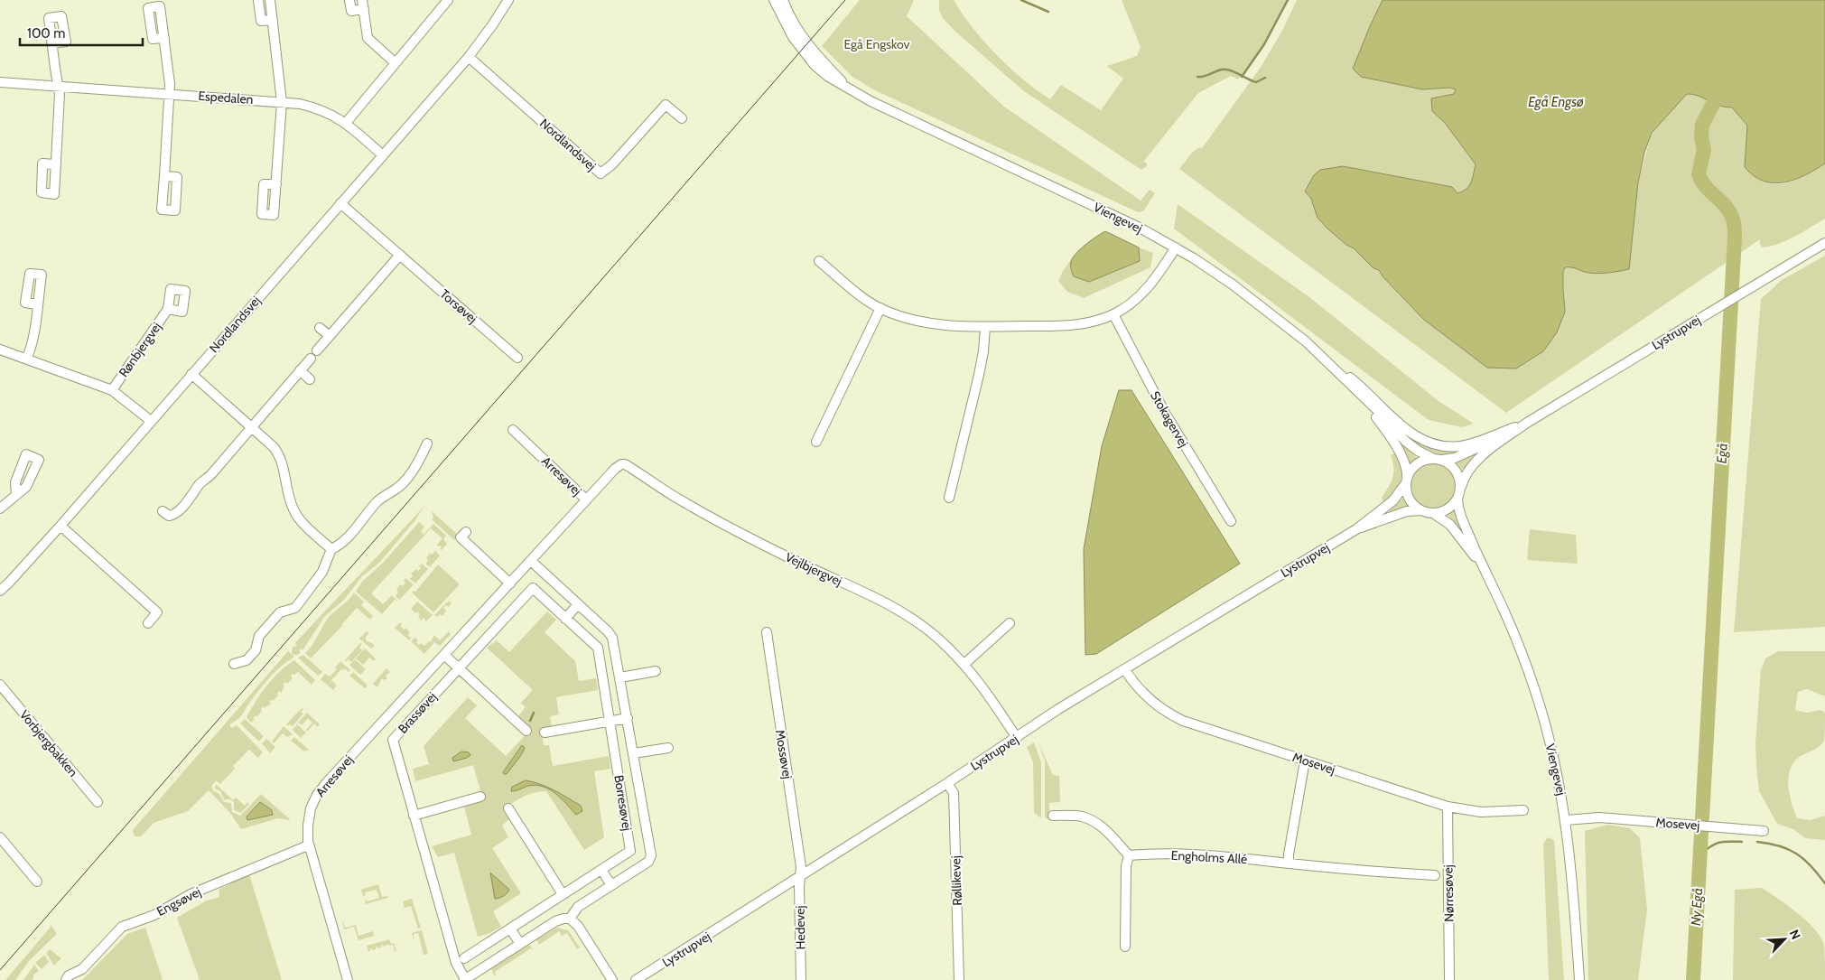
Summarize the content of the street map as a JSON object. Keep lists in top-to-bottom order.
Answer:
{
  "streets": {
    "street": [
      "Espedalen",
      "Nordlandsvej",
      "Viengevej",
      "Torsøvej",
      "Lystrupvej",
      "Rønbjergvej",
      "Stokagervej",
      "Arresøvej",
      "Vejlbjergvej",
      "Brassøvej",
      "Vorbjergbakken",
      "Mossøvej",
      "Mosevej",
      "Borresøvej",
      "Engholms Allé",
      "Røllikevej",
      "Nørresøvej",
      "Engsøvej",
      "Hedevej"
    ]
  },
  "crossings": [
    ["Espedalen", "Nordlandsvej"],
    ["Nordlandsvej", "Torsøvej"],
    ["Nordlandsvej", "Rønbjergvej"],
    ["Viengevej", "Lystrupvej"],
    ["Viengevej", "Mosevej"],
    ["Lystrupvej", "Vejlbjergvej"],
    ["Lystrupvej", "Mossøvej"],
    ["Lystrupvej", "Mosevej"],
    ["Lystrupvej", "Røllikevej"],
    ["Lystrupvej", "Hedevej"],
    ["Arresøvej", "Vejlbjergvej"],
    ["Arresøvej", "Borresøvej"],
    ["Arresøvej", "Engsøvej"],
    ["Brassøvej", "Borresøvej"],
    ["Mossøvej", "Hedevej"],
    ["Mosevej", "Nørresøvej"]
  ],
  "water": ["Egå Engsø", "Egå", "Ny Egå"],
  "parks": ["Egå Engskov"],
  "scale_bar": "100 m",
  "north": "top right"
}
